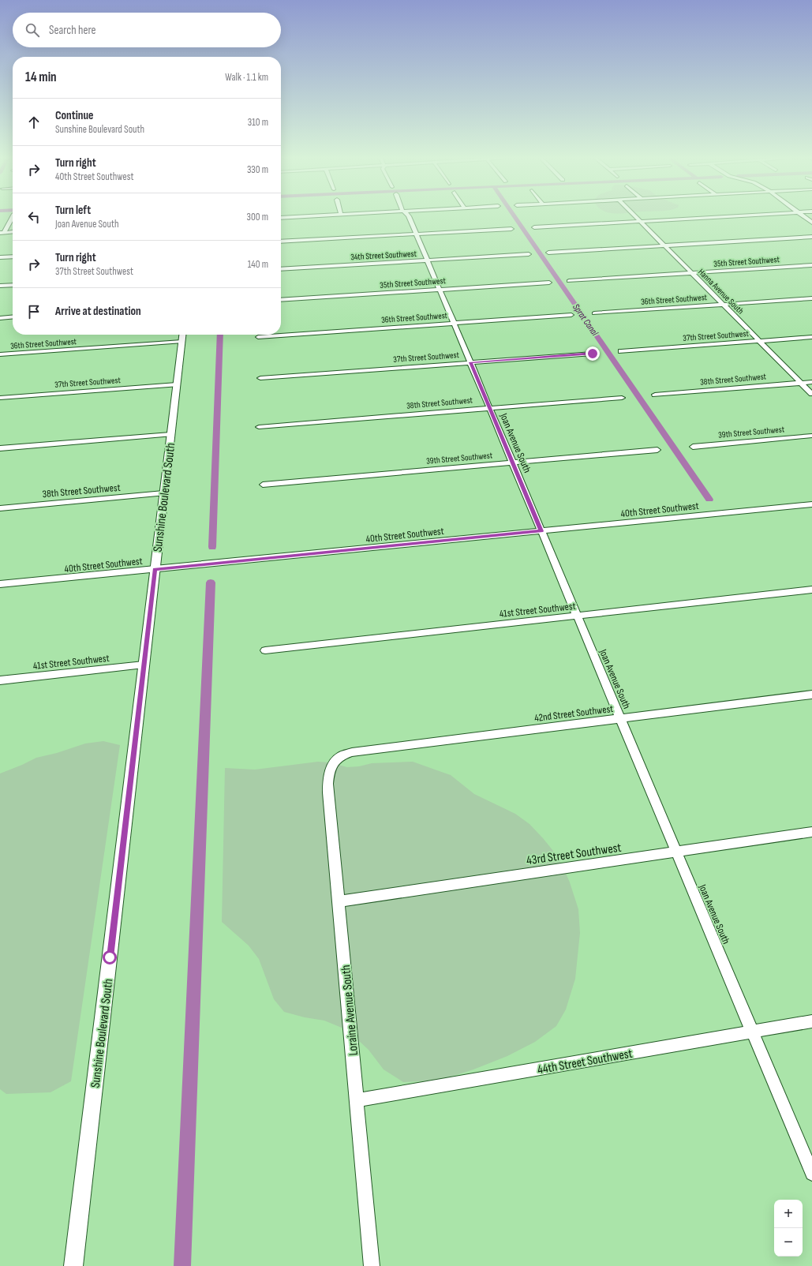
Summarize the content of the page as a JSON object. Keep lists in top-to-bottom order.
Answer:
{
  "streets": {
    "street": [
      "34th Street Southwest",
      "35th Street Southwest",
      "Hanna Avenue South",
      "36th Street Southwest",
      "37th Street Southwest",
      "38th Street Southwest",
      "39th Street Southwest",
      "Joan Avenue South",
      "Sunshine Boulevard South",
      "40th Street Southwest",
      "41st Street Southwest",
      "42nd Street Southwest",
      "43rd Street Southwest",
      "Loraine Avenue South",
      "44th Street Southwest"
    ]
  },
  "crossings": [
    ["34th Street Southwest", "Joan Avenue South"],
    ["35th Street Southwest", "Hanna Avenue South"],
    ["35th Street Southwest", "Joan Avenue South"],
    ["Hanna Avenue South", "36th Street Southwest"],
    ["Hanna Avenue South", "37th Street Southwest"],
    ["Hanna Avenue South", "38th Street Southwest"],
    ["36th Street Southwest", "Joan Avenue South"],
    ["36th Street Southwest", "Sunshine Boulevard South"],
    ["37th Street Southwest", "Joan Avenue South"],
    ["37th Street Southwest", "Sunshine Boulevard South"],
    ["38th Street Southwest", "Joan Avenue South"],
    ["38th Street Southwest", "Sunshine Boulevard South"],
    ["39th Street Southwest", "Joan Avenue South"],
    ["Joan Avenue South", "40th Street Southwest"],
    ["Joan Avenue South", "41st Street Southwest"],
    ["Joan Avenue South", "42nd Street Southwest"],
    ["Joan Avenue South", "43rd Street Southwest"],
    ["Joan Avenue South", "44th Street Southwest"],
    ["Sunshine Boulevard South", "40th Street Southwest"],
    ["Sunshine Boulevard South", "41st Street Southwest"],
    ["42nd Street Southwest", "Loraine Avenue South"],
    ["43rd Street Southwest", "Loraine Avenue South"],
    ["Loraine Avenue South", "44th Street Southwest"]
  ],
  "water": ["Sprat Canal"],
  "page": {
    "search": "Search here",
    "heading": ["14 min", "Walk · 1.1 km"],
    "list": [
      ["Continue", "Sunshine Boulevard South", "310 m"],
      ["Turn right", "40th Street Southwest", "330 m"],
      ["Turn left", "Joan Avenue South", "300 m"],
      ["Turn right", "37th Street Southwest", "140 m"],
      "Arrive at destination"
    ],
    "map_buttons": ["+", "−"]
  }
}
